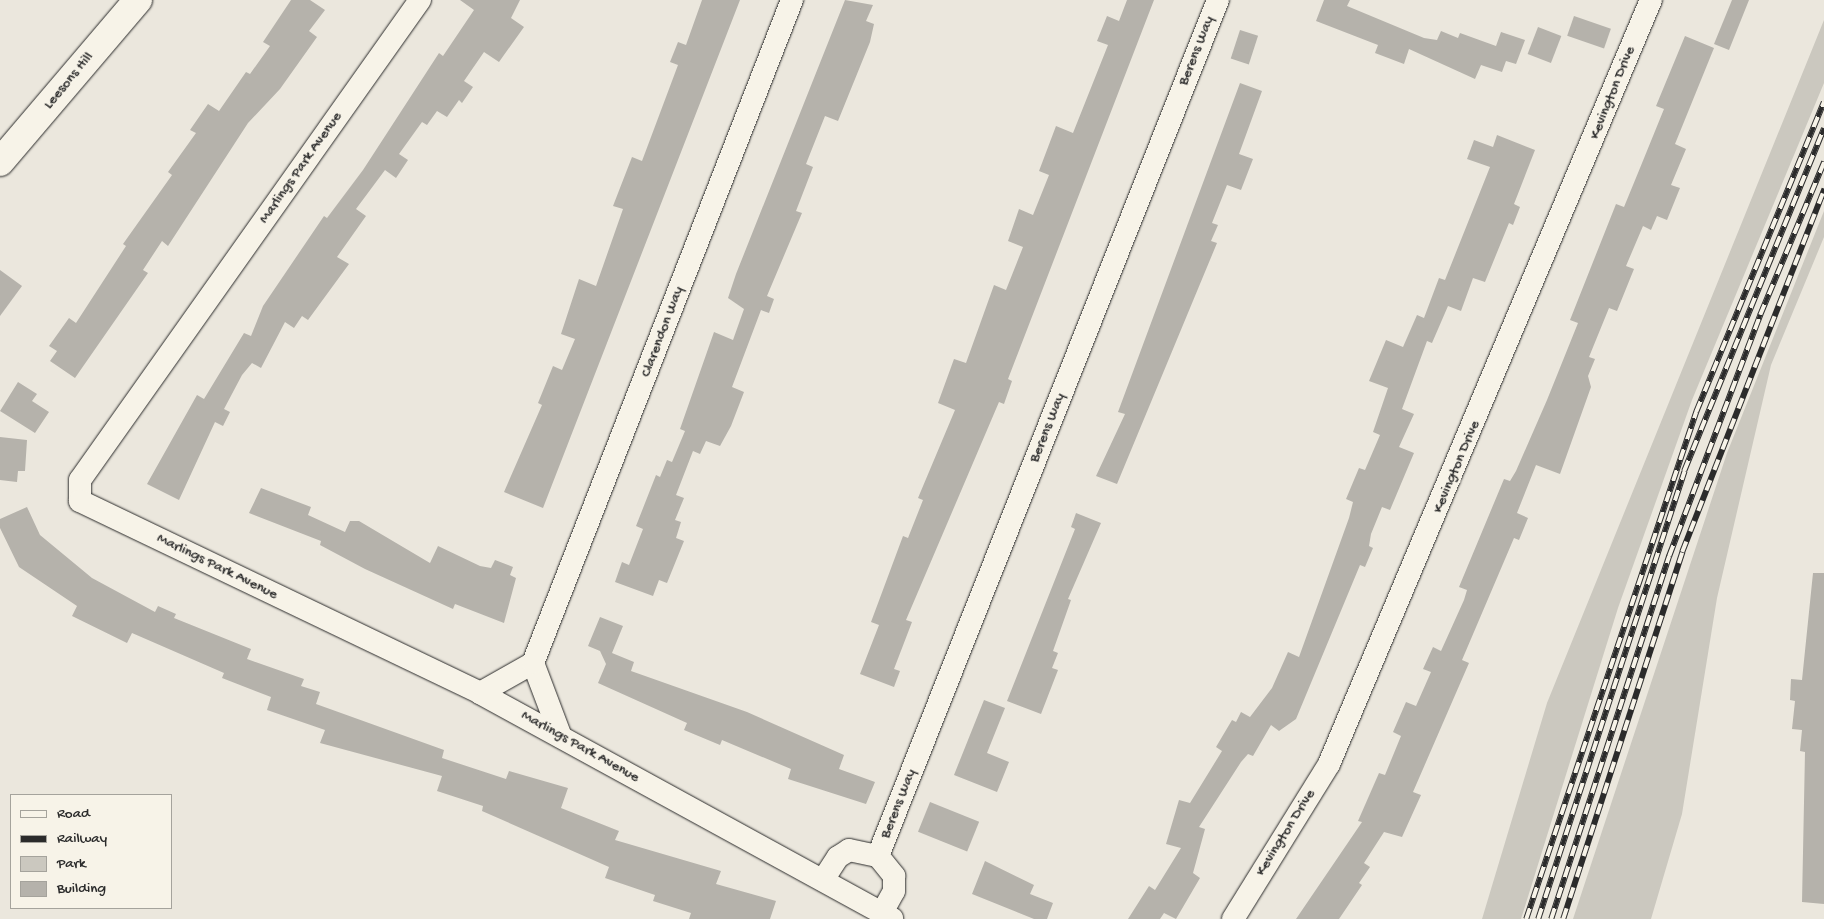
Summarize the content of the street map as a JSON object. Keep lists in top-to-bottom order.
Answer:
{
  "streets": {
    "street": [
      "Berens Way",
      "Leesons Hill",
      "Kevington Drive",
      "Marlings Park Avenue",
      "Clarendon Way"
    ]
  },
  "crossings": [
    ["Berens Way", "Marlings Park Avenue"]
  ],
  "legend": [
    "Road",
    "Railway",
    "Park",
    "Building"
  ]
}
